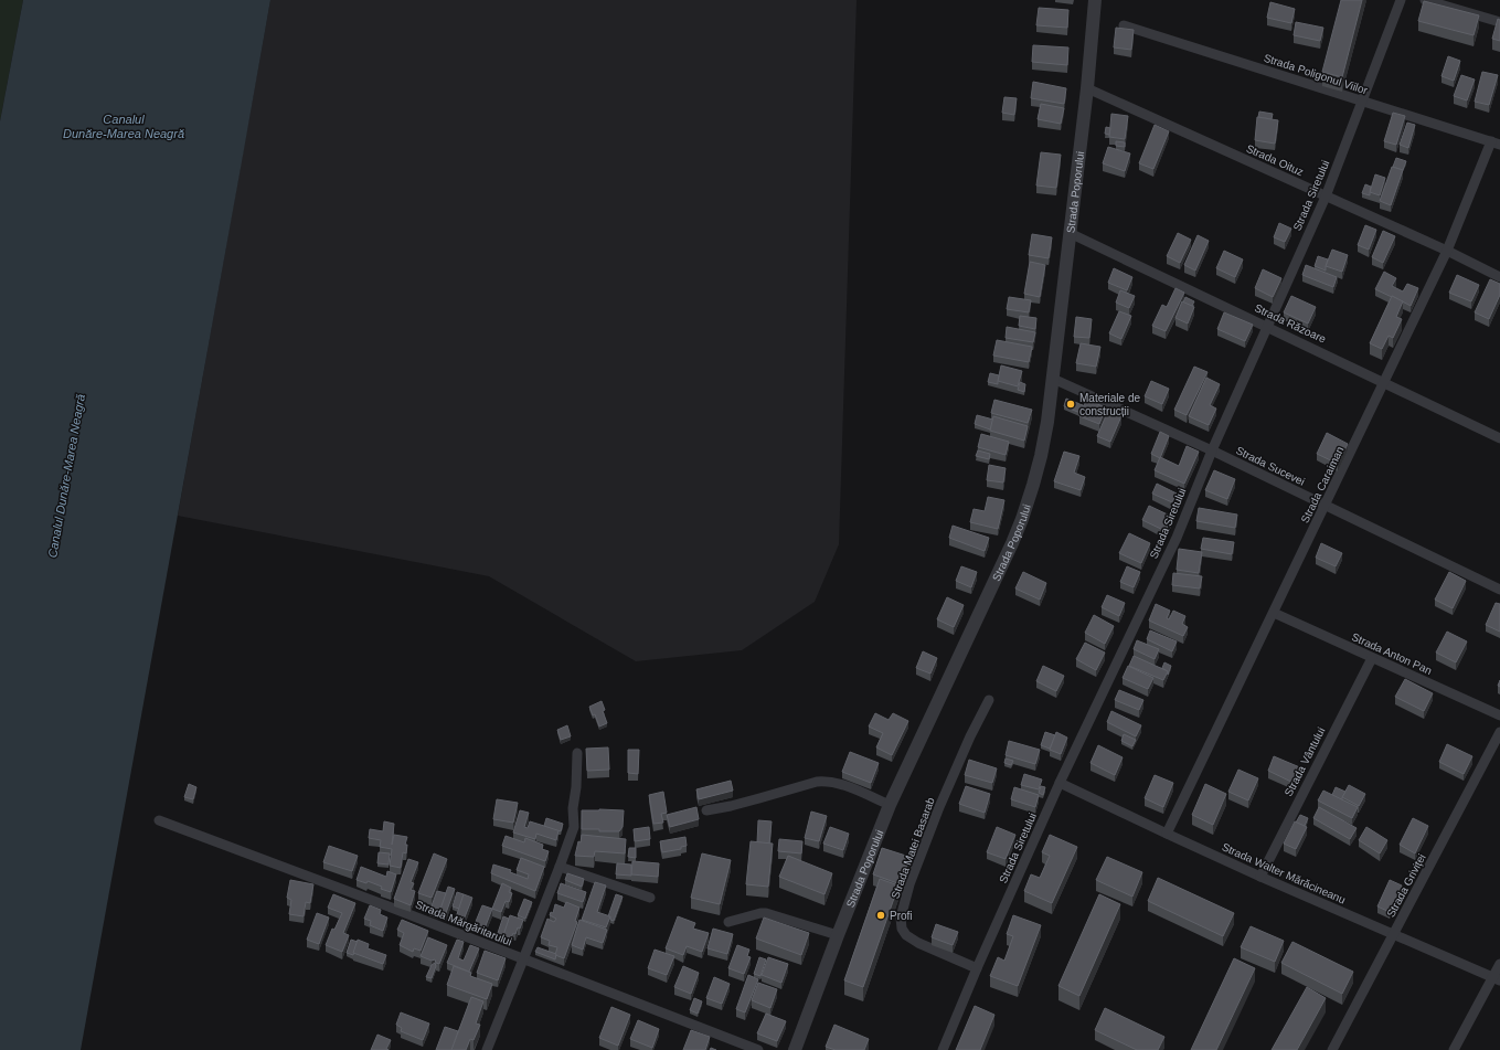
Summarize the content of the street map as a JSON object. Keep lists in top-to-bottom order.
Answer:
{
  "streets": {
    "street": [
      "Strada Poligonul Viilor",
      "Strada Oituz",
      "Strada Poporului",
      "Strada Siretului",
      "Strada Răzoare",
      "Strada Sucevei",
      "Strada Caraiman",
      "Strada Anton Pan",
      "Strada Vântului",
      "Strada Matei Basarab",
      "Strada Walter Mărăcineanu",
      "Strada Griviței",
      "Strada Mărgăritarului"
    ]
  },
  "crossings": [
    ["Strada Poligonul Viilor", "Strada Siretului"],
    ["Strada Poligonul Viilor", "Strada Caraiman"],
    ["Strada Oituz", "Strada Poporului"],
    ["Strada Oituz", "Strada Siretului"],
    ["Strada Oituz", "Strada Caraiman"],
    ["Strada Poporului", "Strada Răzoare"],
    ["Strada Poporului", "Strada Sucevei"],
    ["Strada Siretului", "Strada Răzoare"],
    ["Strada Siretului", "Strada Sucevei"],
    ["Strada Siretului", "Strada Matei Basarab"],
    ["Strada Siretului", "Strada Walter Mărăcineanu"],
    ["Strada Răzoare", "Strada Caraiman"],
    ["Strada Sucevei", "Strada Caraiman"],
    ["Strada Caraiman", "Strada Anton Pan"],
    ["Strada Caraiman", "Strada Walter Mărăcineanu"],
    ["Strada Anton Pan", "Strada Vântului"],
    ["Strada Vântului", "Strada Walter Mărăcineanu"],
    ["Strada Walter Mărăcineanu", "Strada Griviței"]
  ],
  "water": ["Canalul Dunăre-Marea Neagră"],
  "places": ["Materiale de construcții", "Profi"]
}
